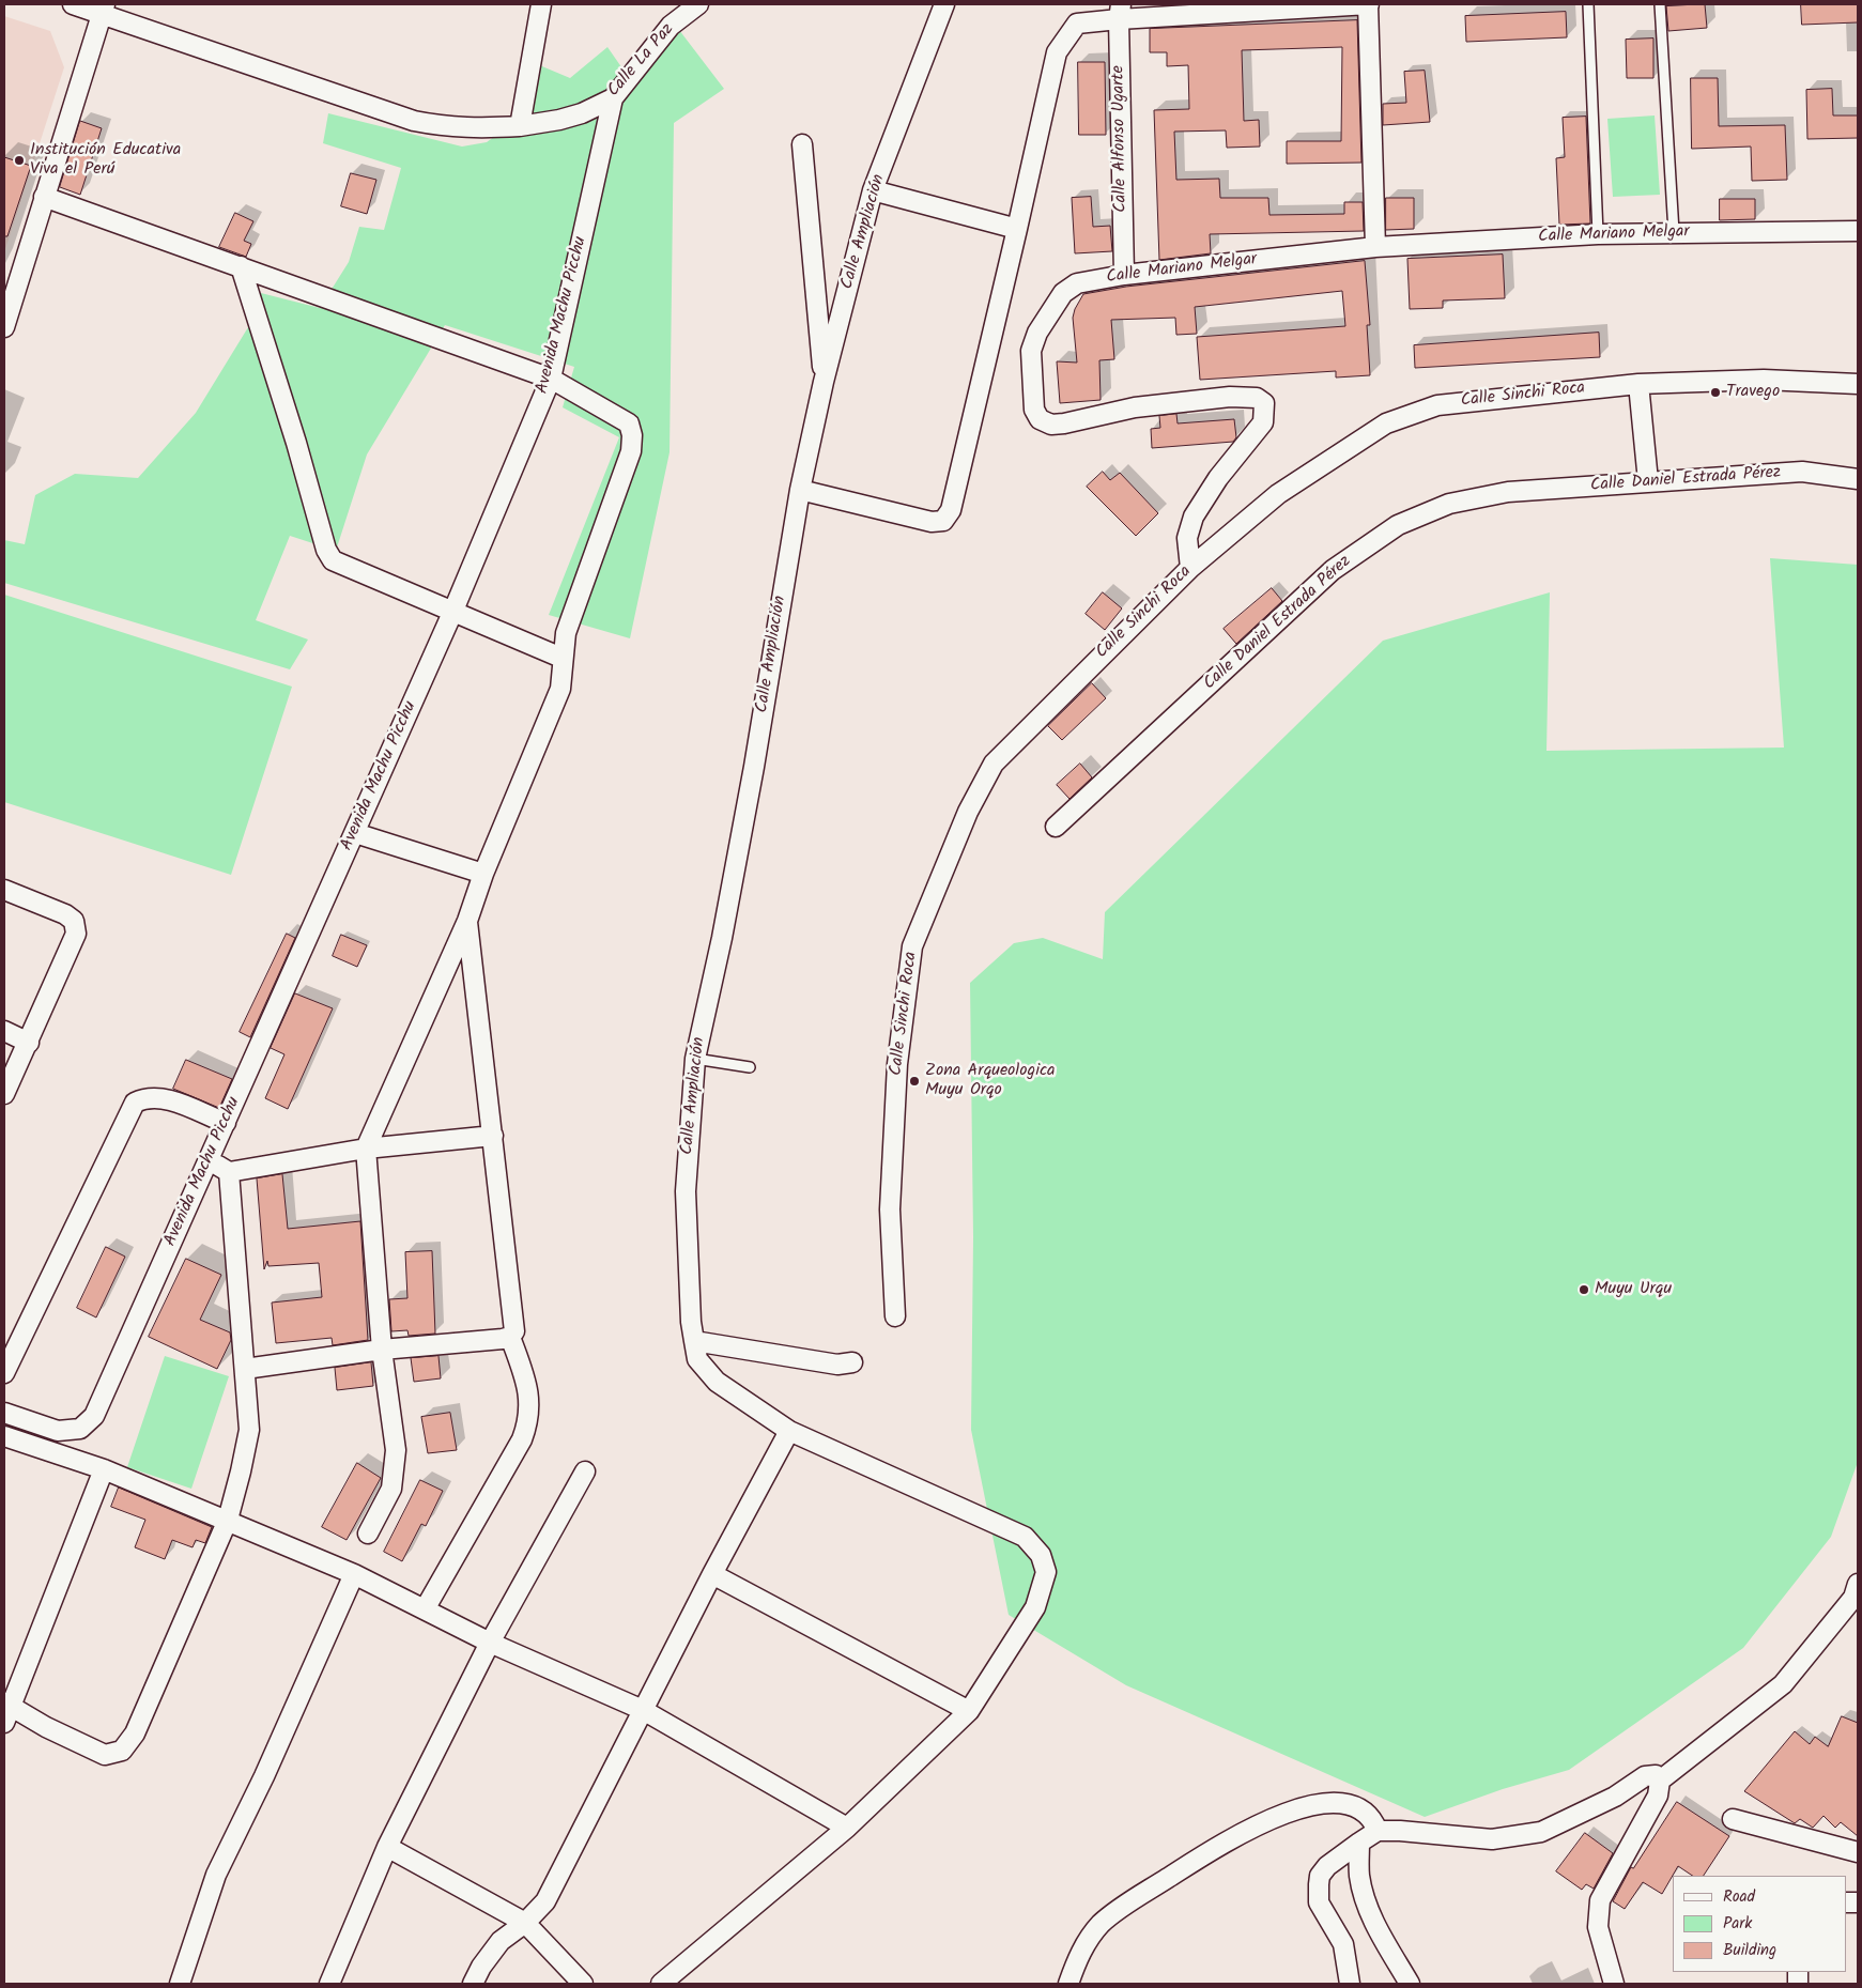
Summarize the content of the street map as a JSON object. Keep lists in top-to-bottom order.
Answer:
{
  "streets": {
    "street": [
      "Calle La Paz",
      "Calle Alfonso Ugarte",
      "Calle Ampliación",
      "Calle Mariano Melgar",
      "Avenida Machu Picchu",
      "Calle Sinchi Roca",
      "Calle Daniel Estrada Pérez"
    ]
  },
  "crossings": [
    ["Calle La Paz", "Avenida Machu Picchu"],
    ["Calle Alfonso Ugarte", "Calle Mariano Melgar"],
    ["Calle Mariano Melgar", "Calle Sinchi Roca"]
  ],
  "places": [
    "Institución Educativa Viva el Perú",
    "Travego",
    "Zona Arqueologica Muyu Orqo",
    "Muyu Urqu"
  ],
  "legend": ["Road", "Park", "Building"]
}
